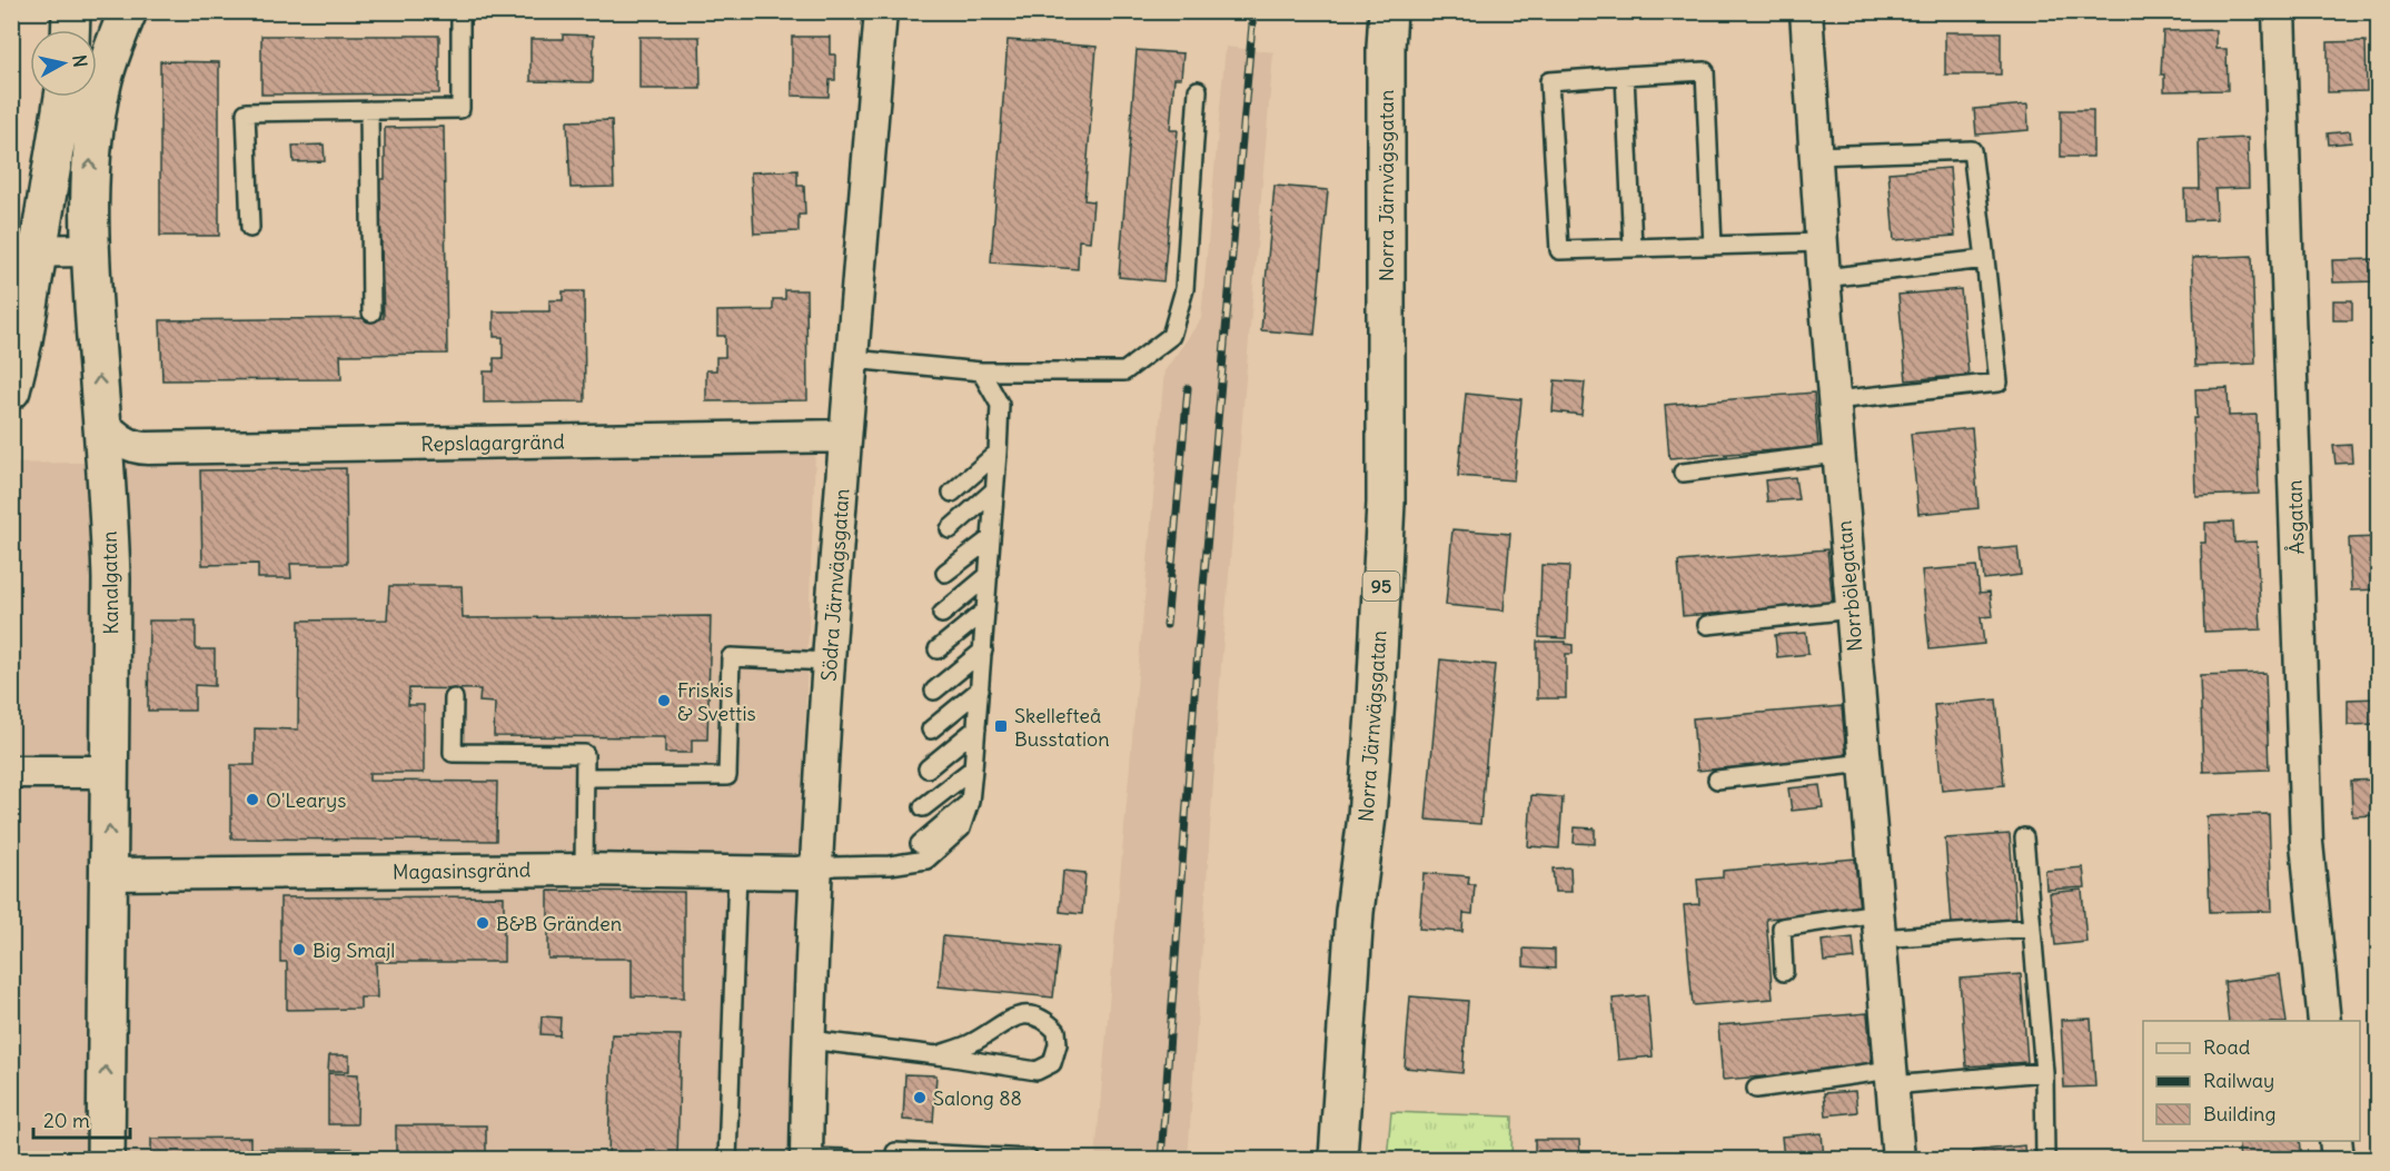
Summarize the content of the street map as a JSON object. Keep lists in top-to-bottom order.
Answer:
{
  "streets": {
    "main road": ["Norra Järnvägsgatan", "Kanalgatan", "95"],
    "street": [
      "Repslagargränd",
      "Åsgatan",
      "Södra Järnvägsgatan",
      "Norrbölegatan",
      "Magasinsgränd"
    ]
  },
  "crossings": [
    ["Repslagargränd", "Södra Järnvägsgatan"],
    ["Kanalgatan", "Magasinsgränd"],
    ["Södra Järnvägsgatan", "Magasinsgränd"]
  ],
  "places": {
    "other": [
      "Friskis & Svettis",
      "O'Learys",
      "B&B Gränden",
      "Big Smajl",
      "Salong 88"
    ],
    "transit": ["Skellefteå Busstation"]
  },
  "legend": ["Road", "Railway", "Building"],
  "scale_bar": "20 m",
  "north": "right"
}
